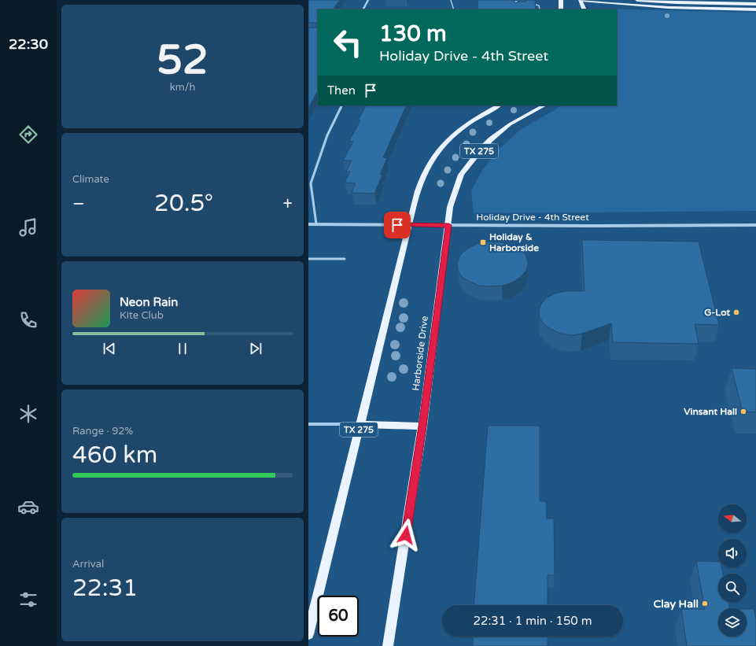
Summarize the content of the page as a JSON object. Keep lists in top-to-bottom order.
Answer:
{
  "streets": {
    "main road": ["TX 275", "Harborside Drive"],
    "street": ["Holiday Drive - 4th Street"]
  },
  "crossings": [
    ["TX 275", "Holiday Drive - 4th Street"],
    ["Holiday Drive - 4th Street", "Harborside Drive"]
  ],
  "places": {
    "transit": ["Holiday & Harborside"],
    "other": ["G-Lot", "Vinsant Hall", "Clay Hall"]
  },
  "north": "left",
  "page": {
    "tabs": "22:30",
    "tile": [
      ["52", "km/h"],
      "Climate",
      ["Range · 92%", "460 km"],
      ["Arrival", "22:31"]
    ],
    "turn": ["130 m", "Holiday Drive - 4th Street"],
    "then": "Then",
    "heat": ["−", "20.5°", "+"],
    "song": ["Neon Rain", "Kite Club"],
    "limit": "60",
    "trip": "22:31 · 1 min · 150 m"
  }
}
